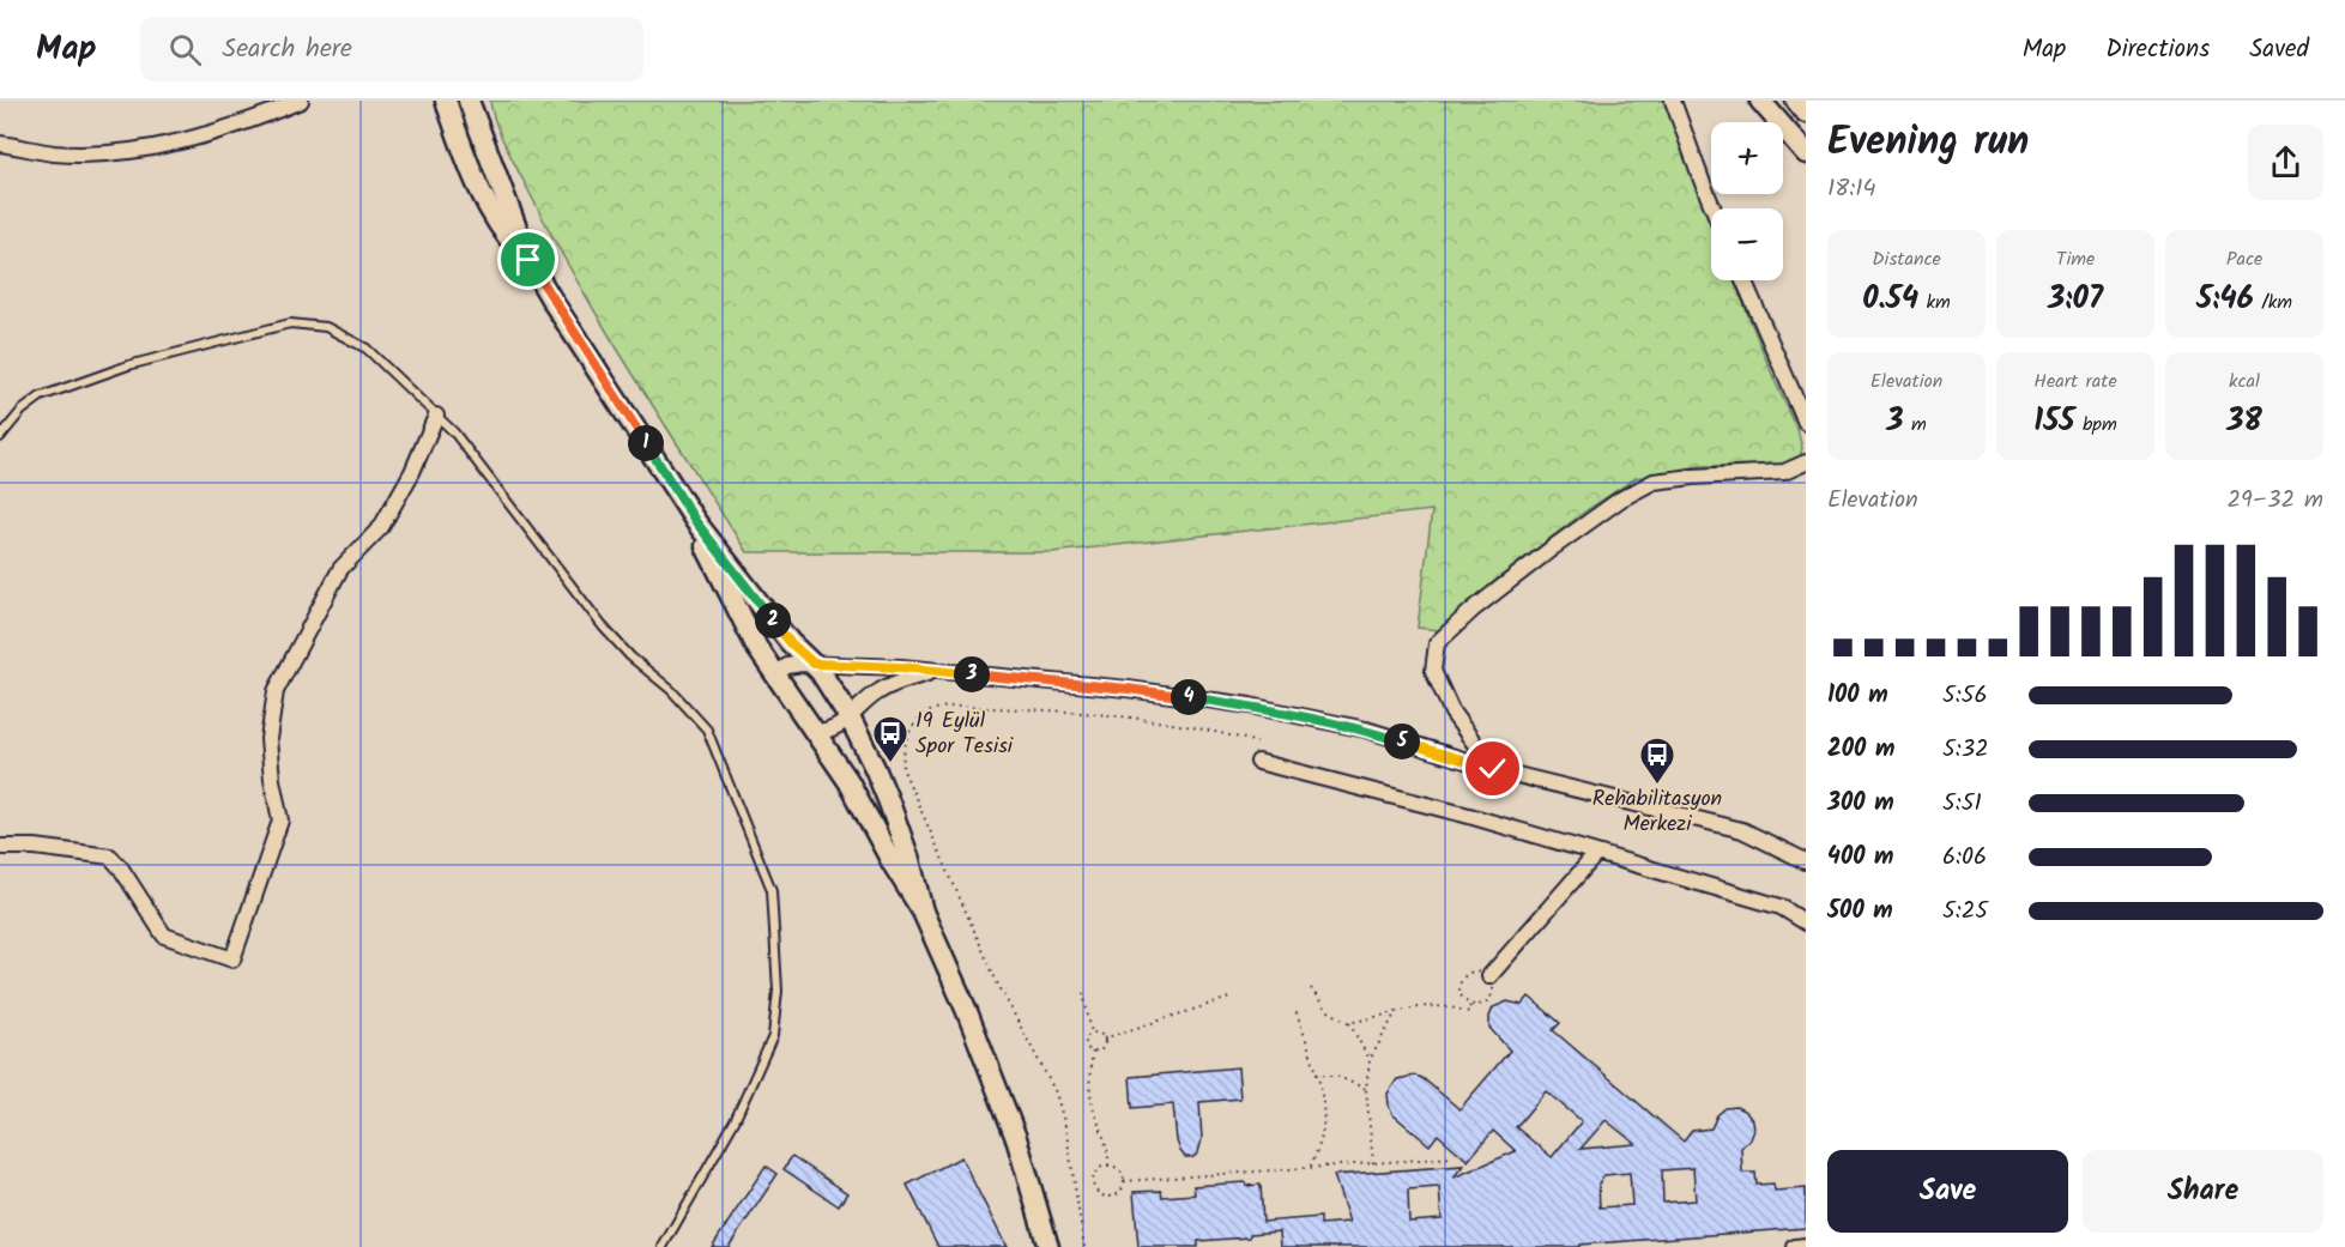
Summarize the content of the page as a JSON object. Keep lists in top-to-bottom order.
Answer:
{
  "places": {
    "bus stop": ["19 Eylül Spor Tesisi", "Rehabilitasyon Merkezi"]
  },
  "page": {
    "header": "Map",
    "search": "Search here",
    "nav": ["Map", "Directions", "Saved"],
    "heading": ["Evening run", "18:14"],
    "map_buttons": ["+", "−"],
    "stats": [
      ["Distance", "0.54 km"],
      ["Time", "3:07"],
      ["Pace", "5:46 /km"],
      ["Elevation", "3 m"],
      ["Heart rate", "155 bpm"],
      ["kcal", "38"]
    ],
    "pins": [
      "1",
      "2",
      "3",
      "4",
      "5"
    ],
    "chart": ["Elevation", "29–32 m"],
    "list": [
      {
        "name": "100 m",
        "note": "5:56"
      },
      {
        "name": "200 m",
        "note": "5:32"
      },
      {
        "name": "300 m",
        "note": "5:51"
      },
      {
        "name": "400 m",
        "note": "6:06"
      },
      {
        "name": "500 m",
        "note": "5:25"
      }
    ],
    "buttons": ["Save", "Share"]
  }
}
